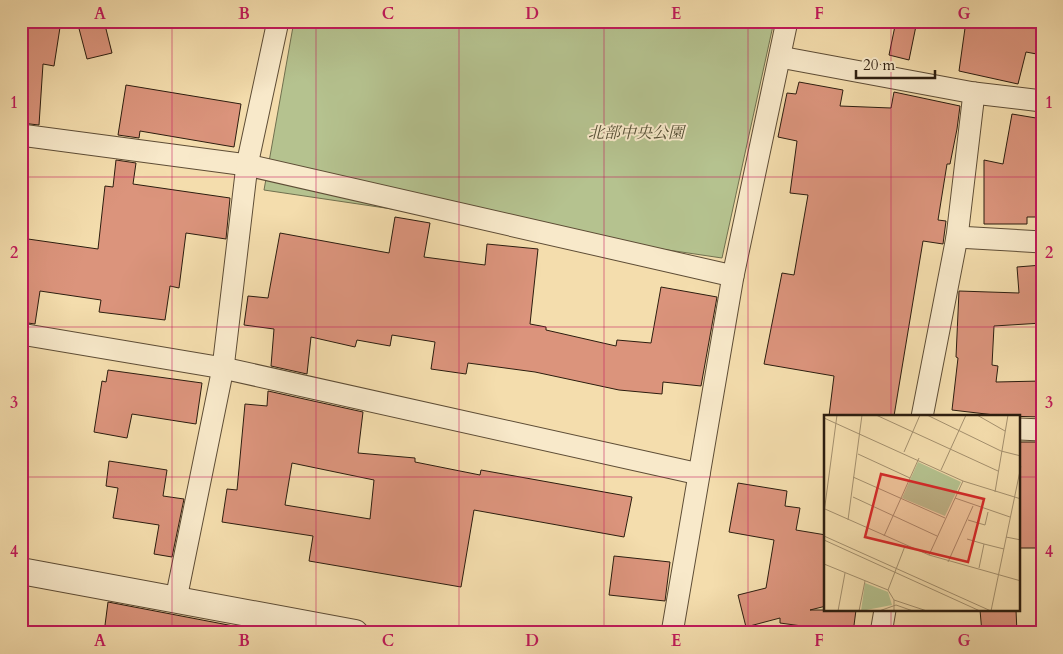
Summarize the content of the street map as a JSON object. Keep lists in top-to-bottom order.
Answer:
{
  "parks": ["北部中央公園"],
  "scale_bar": "20 m",
  "grid": {
    "columns": [
      "A",
      "B",
      "C",
      "D",
      "E",
      "F",
      "G"
    ],
    "rows": [
      "1",
      "2",
      "3",
      "4"
    ]
  }
}
